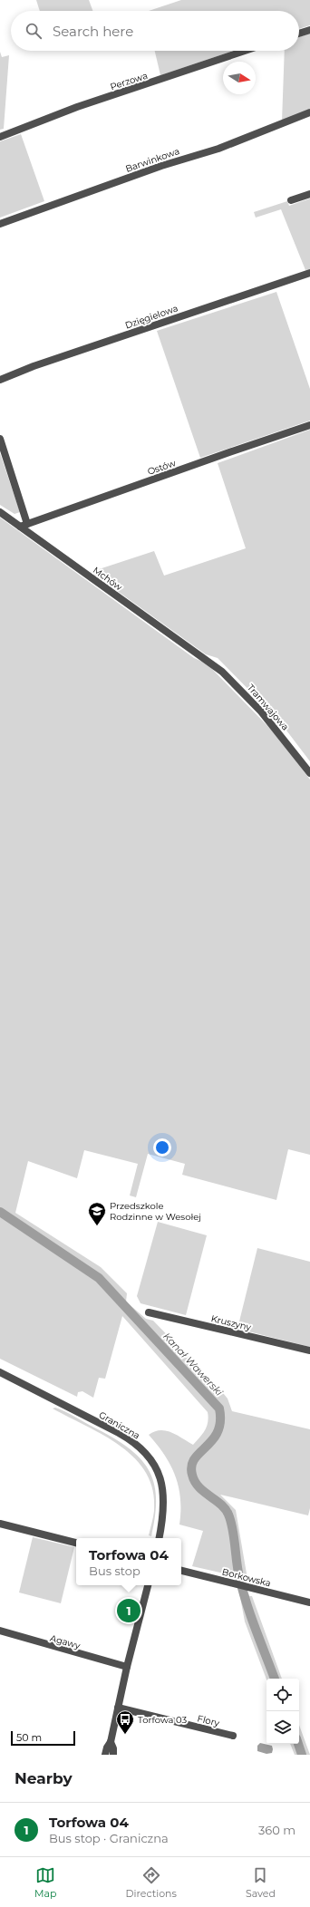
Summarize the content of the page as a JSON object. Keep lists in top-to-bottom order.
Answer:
{
  "streets": {
    "street": [
      "Perzowa",
      "Barwinkowa",
      "Dzięgielowa",
      "Ostów",
      "Mchów",
      "Tramwajowa",
      "Kruszyny",
      "Graniczna",
      "Borkowska",
      "Agawy",
      "Flory"
    ]
  },
  "crossings": [
    ["Ostów", "Mchów"],
    ["Mchów", "Tramwajowa"]
  ],
  "water": ["Kanał Wawerski"],
  "places": {
    "school or university": ["Przedszkole Rodzinne w Wesołej"],
    "bus stop": ["Torfowa 03"]
  },
  "scale_bar": "50 m",
  "north": "right",
  "page": {
    "search": "Search here",
    "popup": ["Torfowa 04", "Bus stop"],
    "pins": "1",
    "scale": "50 m",
    "heading": "Nearby",
    "list": [
      {
        "mark": "1",
        "name": "Torfowa 04",
        "note": "Bus stop · Graniczna",
        "value": "360 m"
      }
    ],
    "nav": ["Map", "Directions", "Saved"]
  }
}
